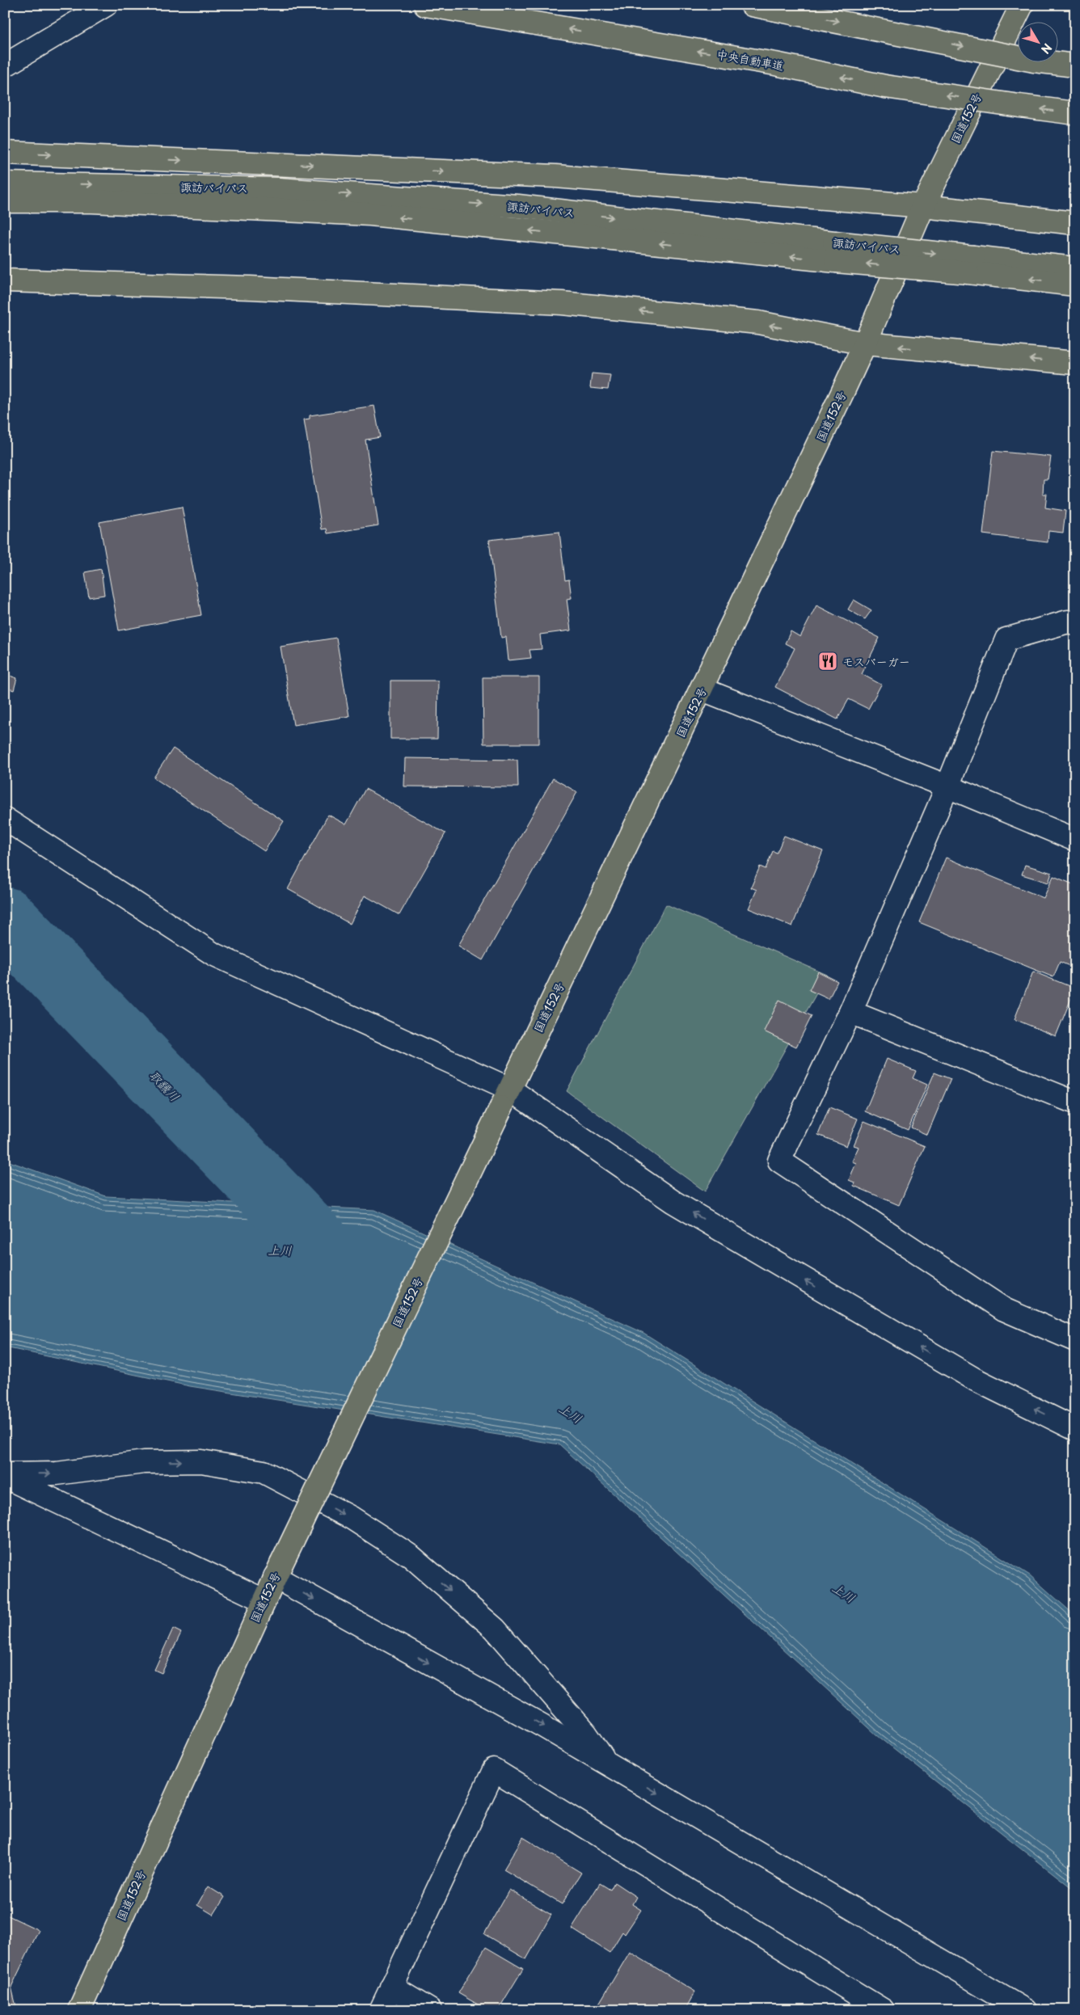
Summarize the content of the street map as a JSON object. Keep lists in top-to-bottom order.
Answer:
{
  "streets": {
    "highway": ["中央自動車道", "国道152号", "諏訪バイパス"]
  },
  "water": ["取飜川", "上川"],
  "places": {
    "restaurant": ["モスバーガー"]
  },
  "north": "bottom right"
}
